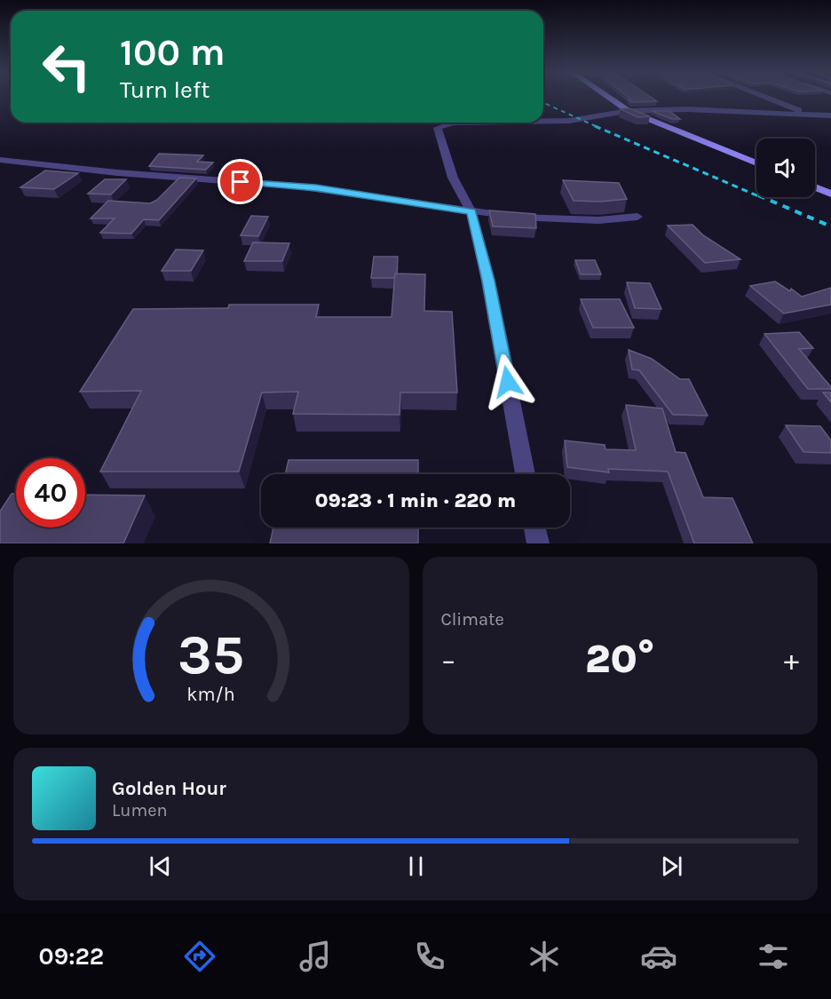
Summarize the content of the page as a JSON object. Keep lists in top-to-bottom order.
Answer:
{
  "page": {
    "turn": ["100 m", "Turn left"],
    "limit": "40",
    "trip": "09:23 · 1 min · 220 m",
    "tile": "Climate",
    "heat": ["−", "20°", "+"],
    "song": ["Golden Hour", "Lumen"],
    "tabs": "09:22",
    "gauge": ["35", "km/h"]
  }
}
